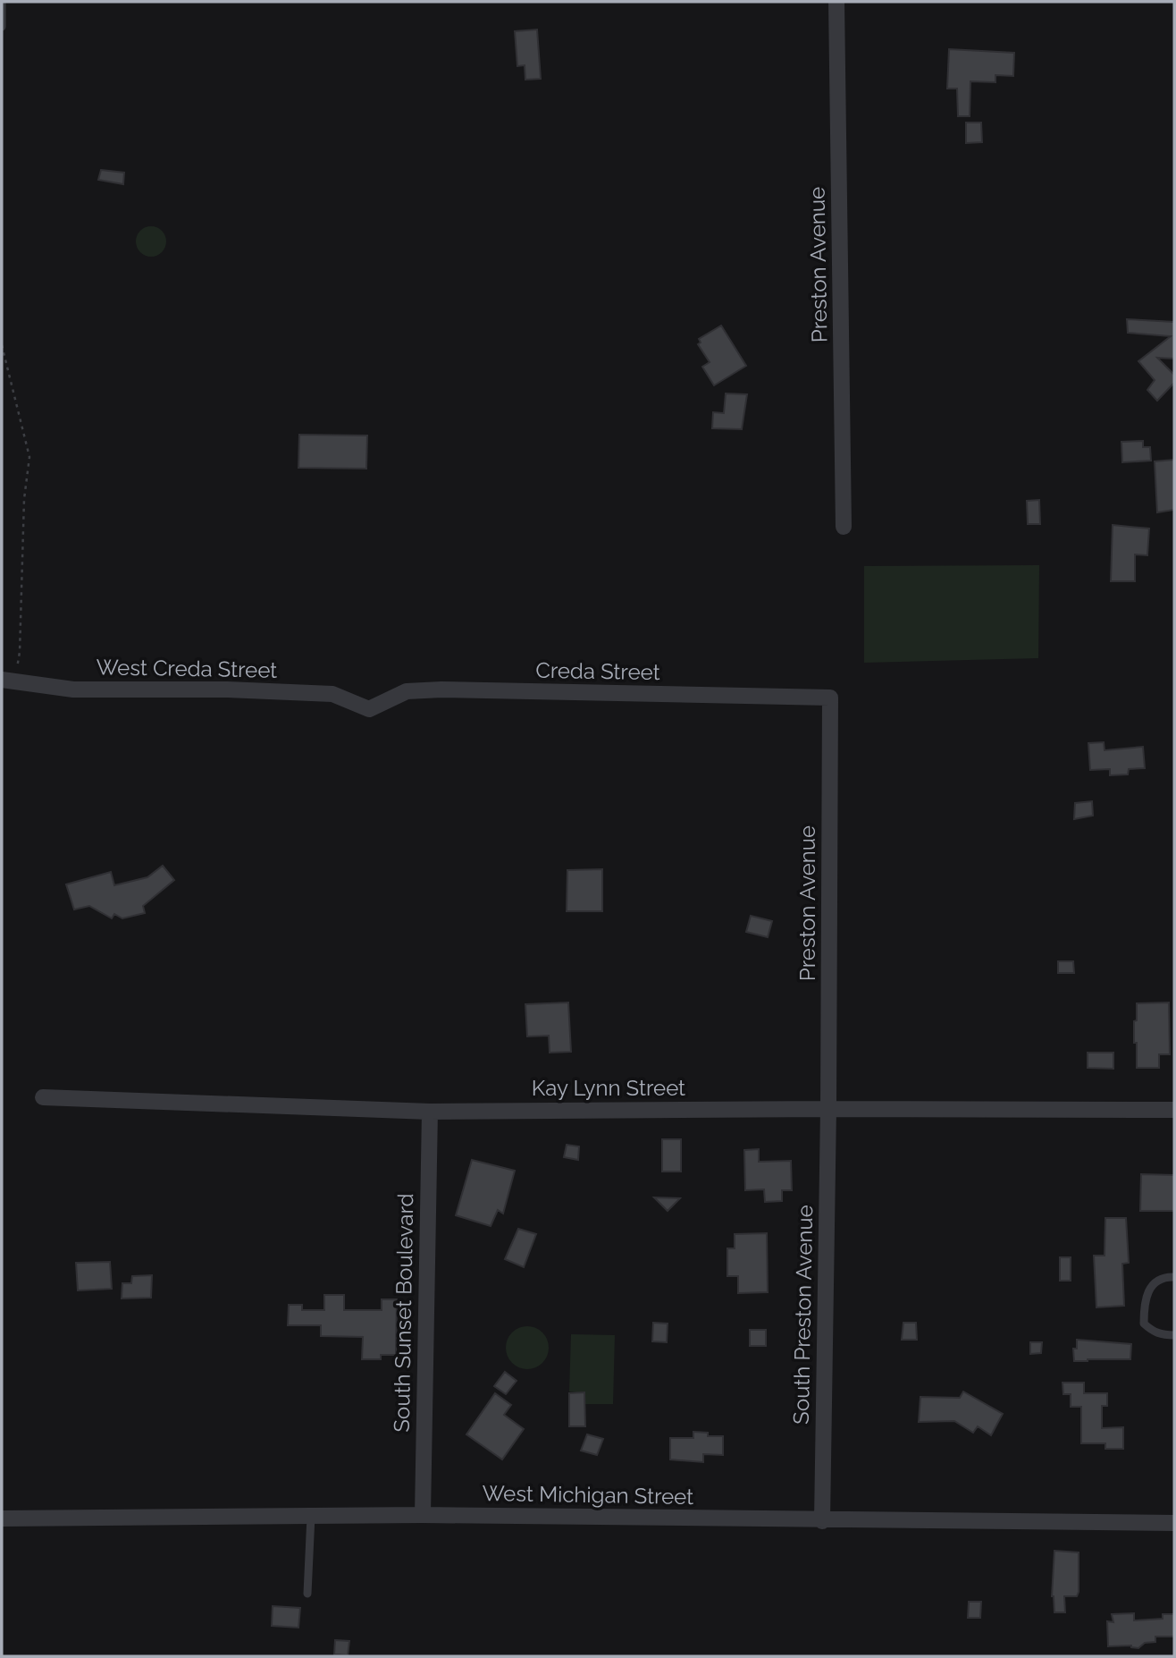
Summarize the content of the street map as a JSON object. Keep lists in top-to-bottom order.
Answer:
{
  "streets": {
    "street": [
      "Preston Avenue",
      "West Creda Street",
      "Creda Street",
      "Kay Lynn Street",
      "South Sunset Boulevard",
      "South Preston Avenue",
      "West Michigan Street"
    ]
  },
  "crossings": [
    ["Preston Avenue", "Creda Street"],
    ["Preston Avenue", "Kay Lynn Street"],
    ["Preston Avenue", "South Preston Avenue"],
    ["West Creda Street", "Creda Street"],
    ["Kay Lynn Street", "South Sunset Boulevard"],
    ["Kay Lynn Street", "South Preston Avenue"],
    ["South Sunset Boulevard", "West Michigan Street"],
    ["South Preston Avenue", "West Michigan Street"]
  ]
}
